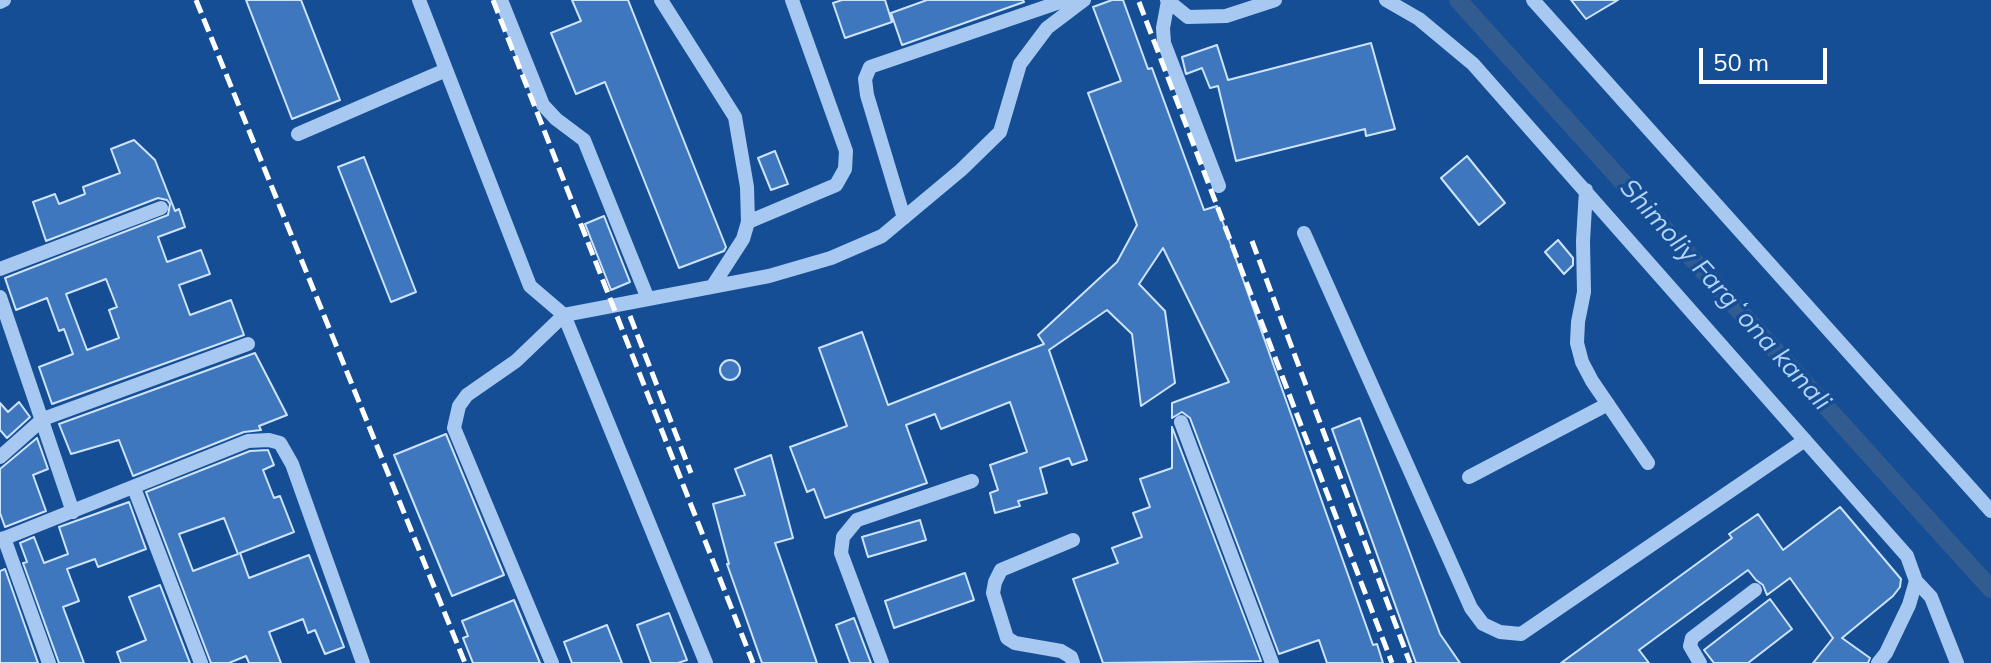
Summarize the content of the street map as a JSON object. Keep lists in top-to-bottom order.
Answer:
{
  "water": ["Shimoliy Fargʻona kanali"],
  "scale_bar": "50 m"
}
